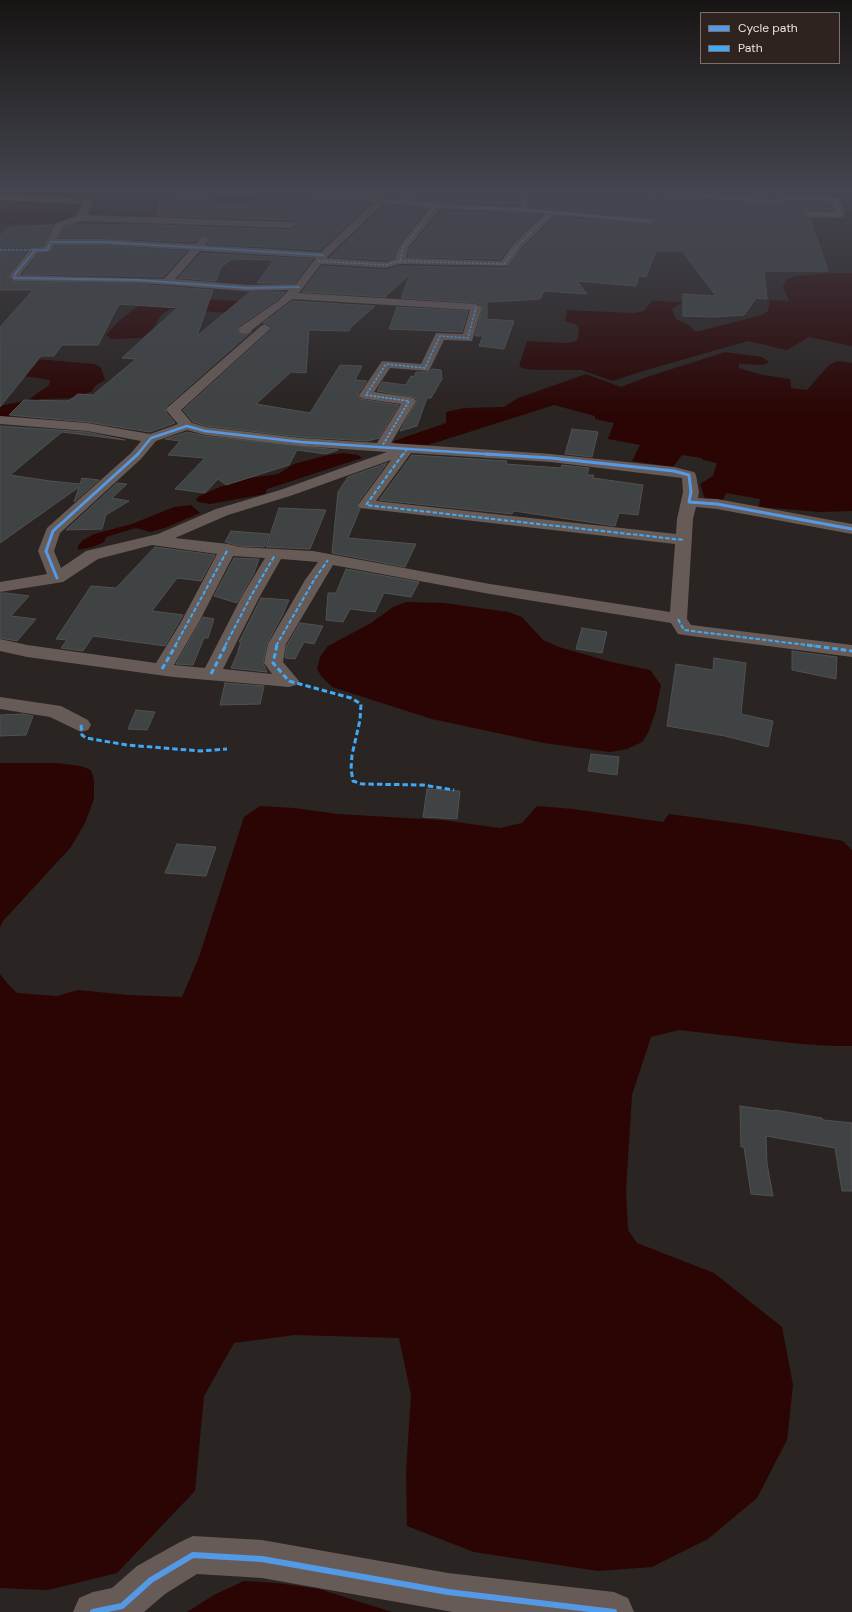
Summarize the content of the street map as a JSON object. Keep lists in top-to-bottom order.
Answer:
{
  "legend": ["Cycle path", "Path"]
}
